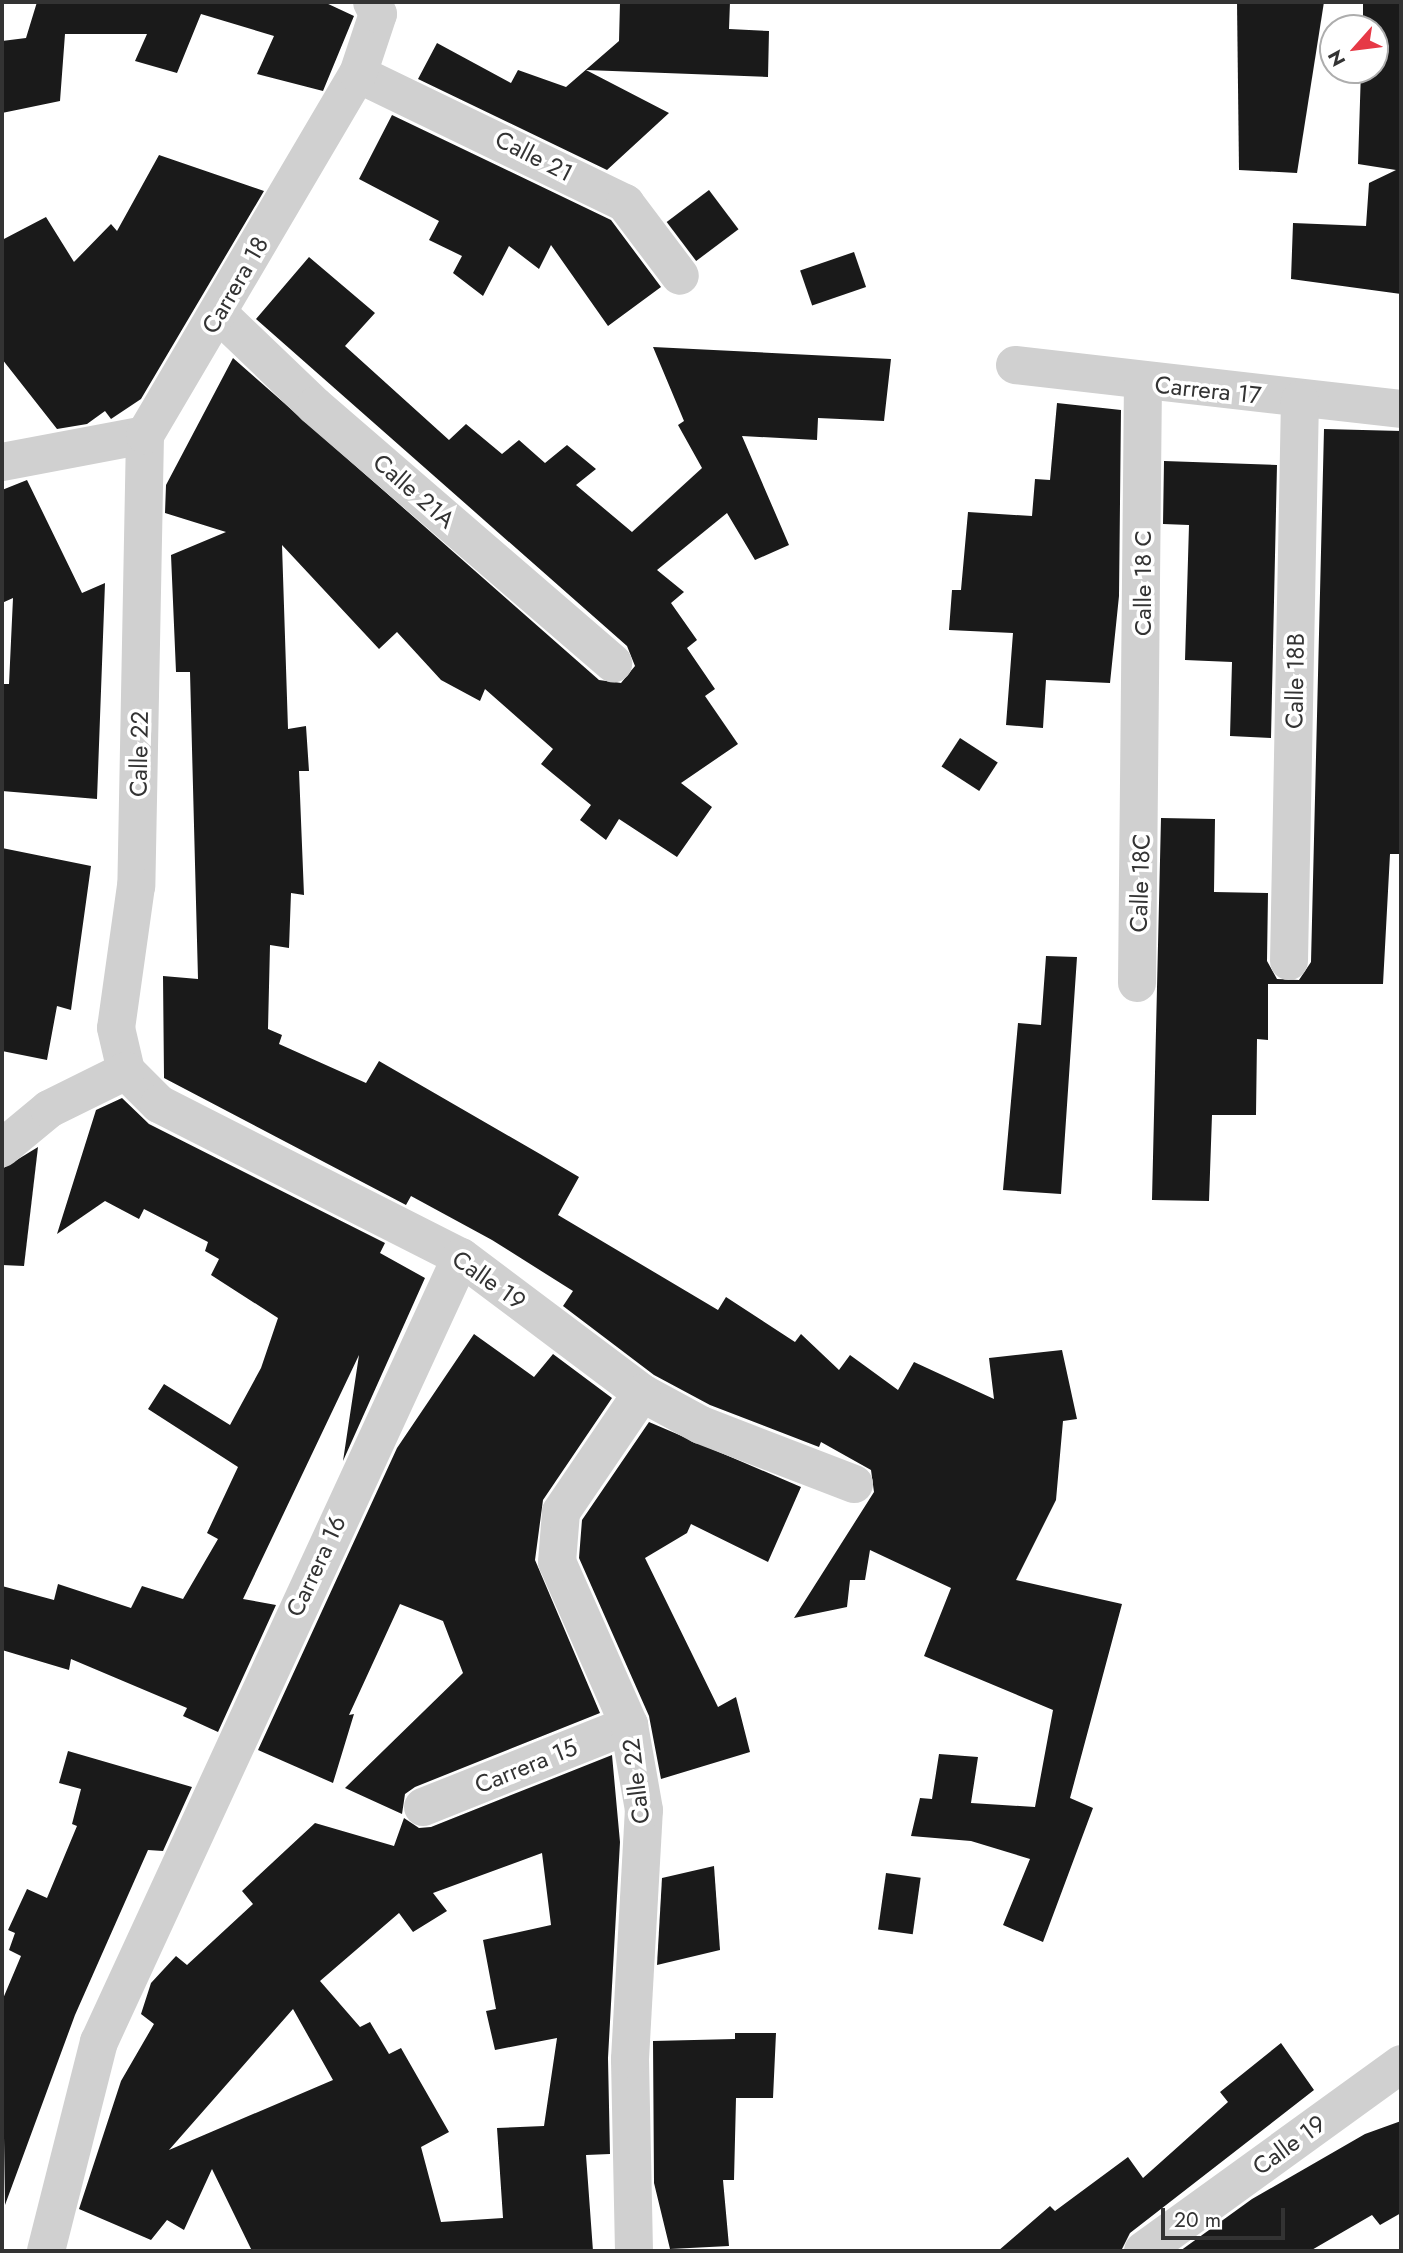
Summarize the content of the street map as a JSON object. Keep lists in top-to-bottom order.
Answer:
{
  "streets": {
    "street": [
      "Calle 21",
      "Carrera 18",
      "Carrera 17",
      "Calle 21A",
      "Calle 18 C",
      "Calle 18B",
      "Calle 22",
      "Calle 18C",
      "Calle 19",
      "Carrera 16",
      "Carrera 15"
    ]
  },
  "crossings": [
    ["Calle 21", "Carrera 18"],
    ["Carrera 18", "Calle 21A"],
    ["Carrera 18", "Calle 22"],
    ["Carrera 17", "Calle 18 C"],
    ["Carrera 17", "Calle 18B"],
    ["Calle 18 C", "Calle 18C"],
    ["Calle 22", "Calle 19"],
    ["Calle 22", "Carrera 15"],
    ["Calle 19", "Carrera 16"]
  ],
  "scale_bar": "20 m",
  "north": "bottom left"
}
